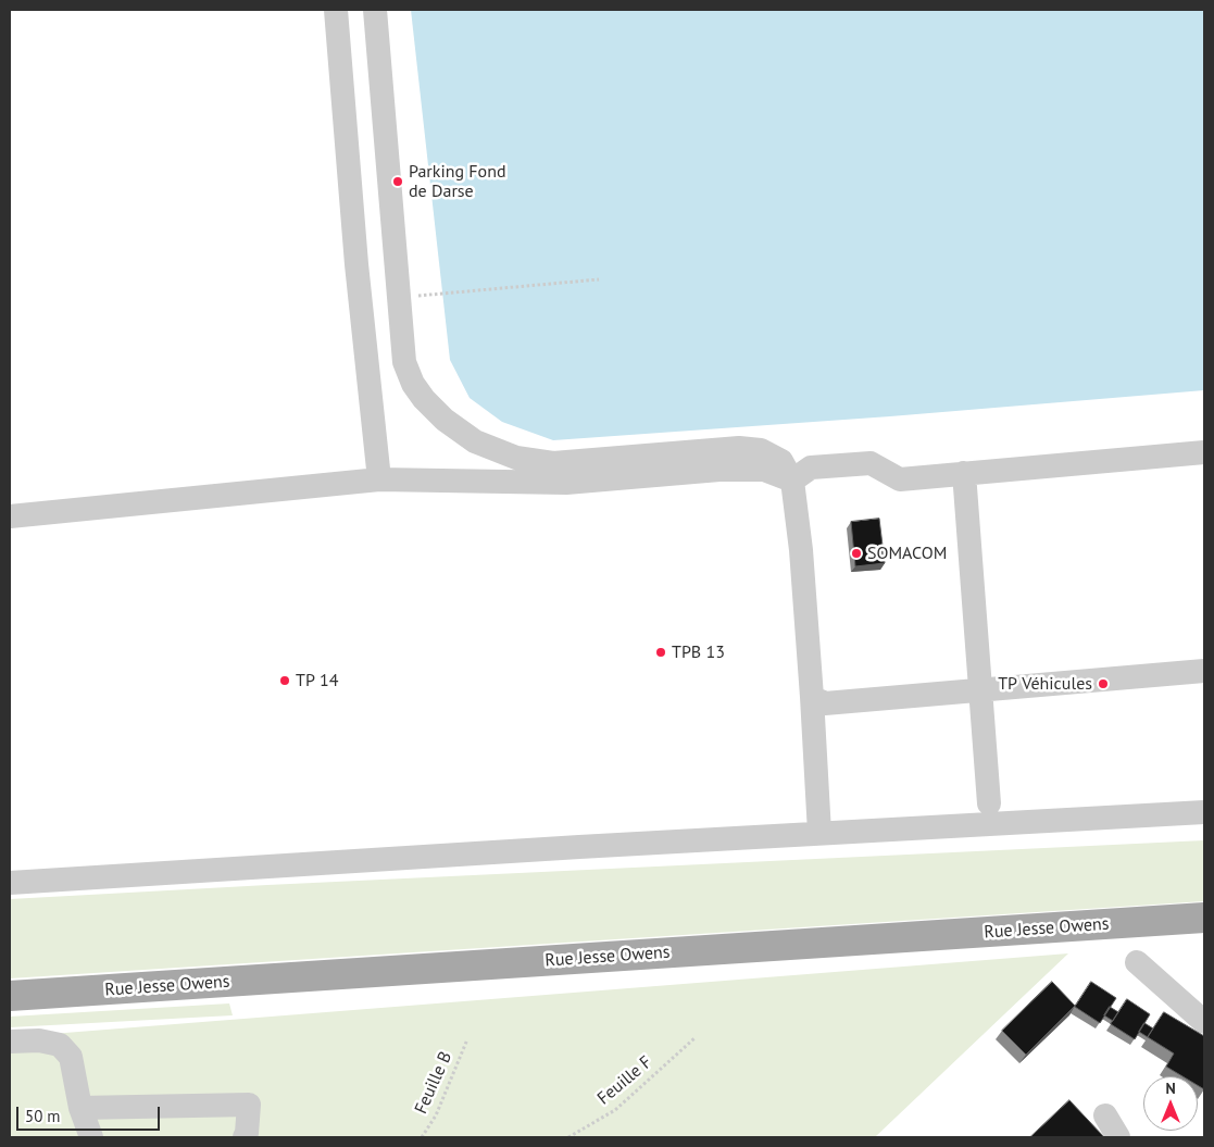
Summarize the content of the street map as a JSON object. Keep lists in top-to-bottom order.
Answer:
{
  "streets": {
    "main road": ["Rue Jesse Owens"],
    "path": ["Feuille F", "Feuille B"]
  },
  "places": [
    "Parking Fond de Darse",
    "SOMACOM",
    "TPB 13",
    "TP 14",
    "TP Véhicules"
  ],
  "scale_bar": "50 m",
  "north": "top"
}
